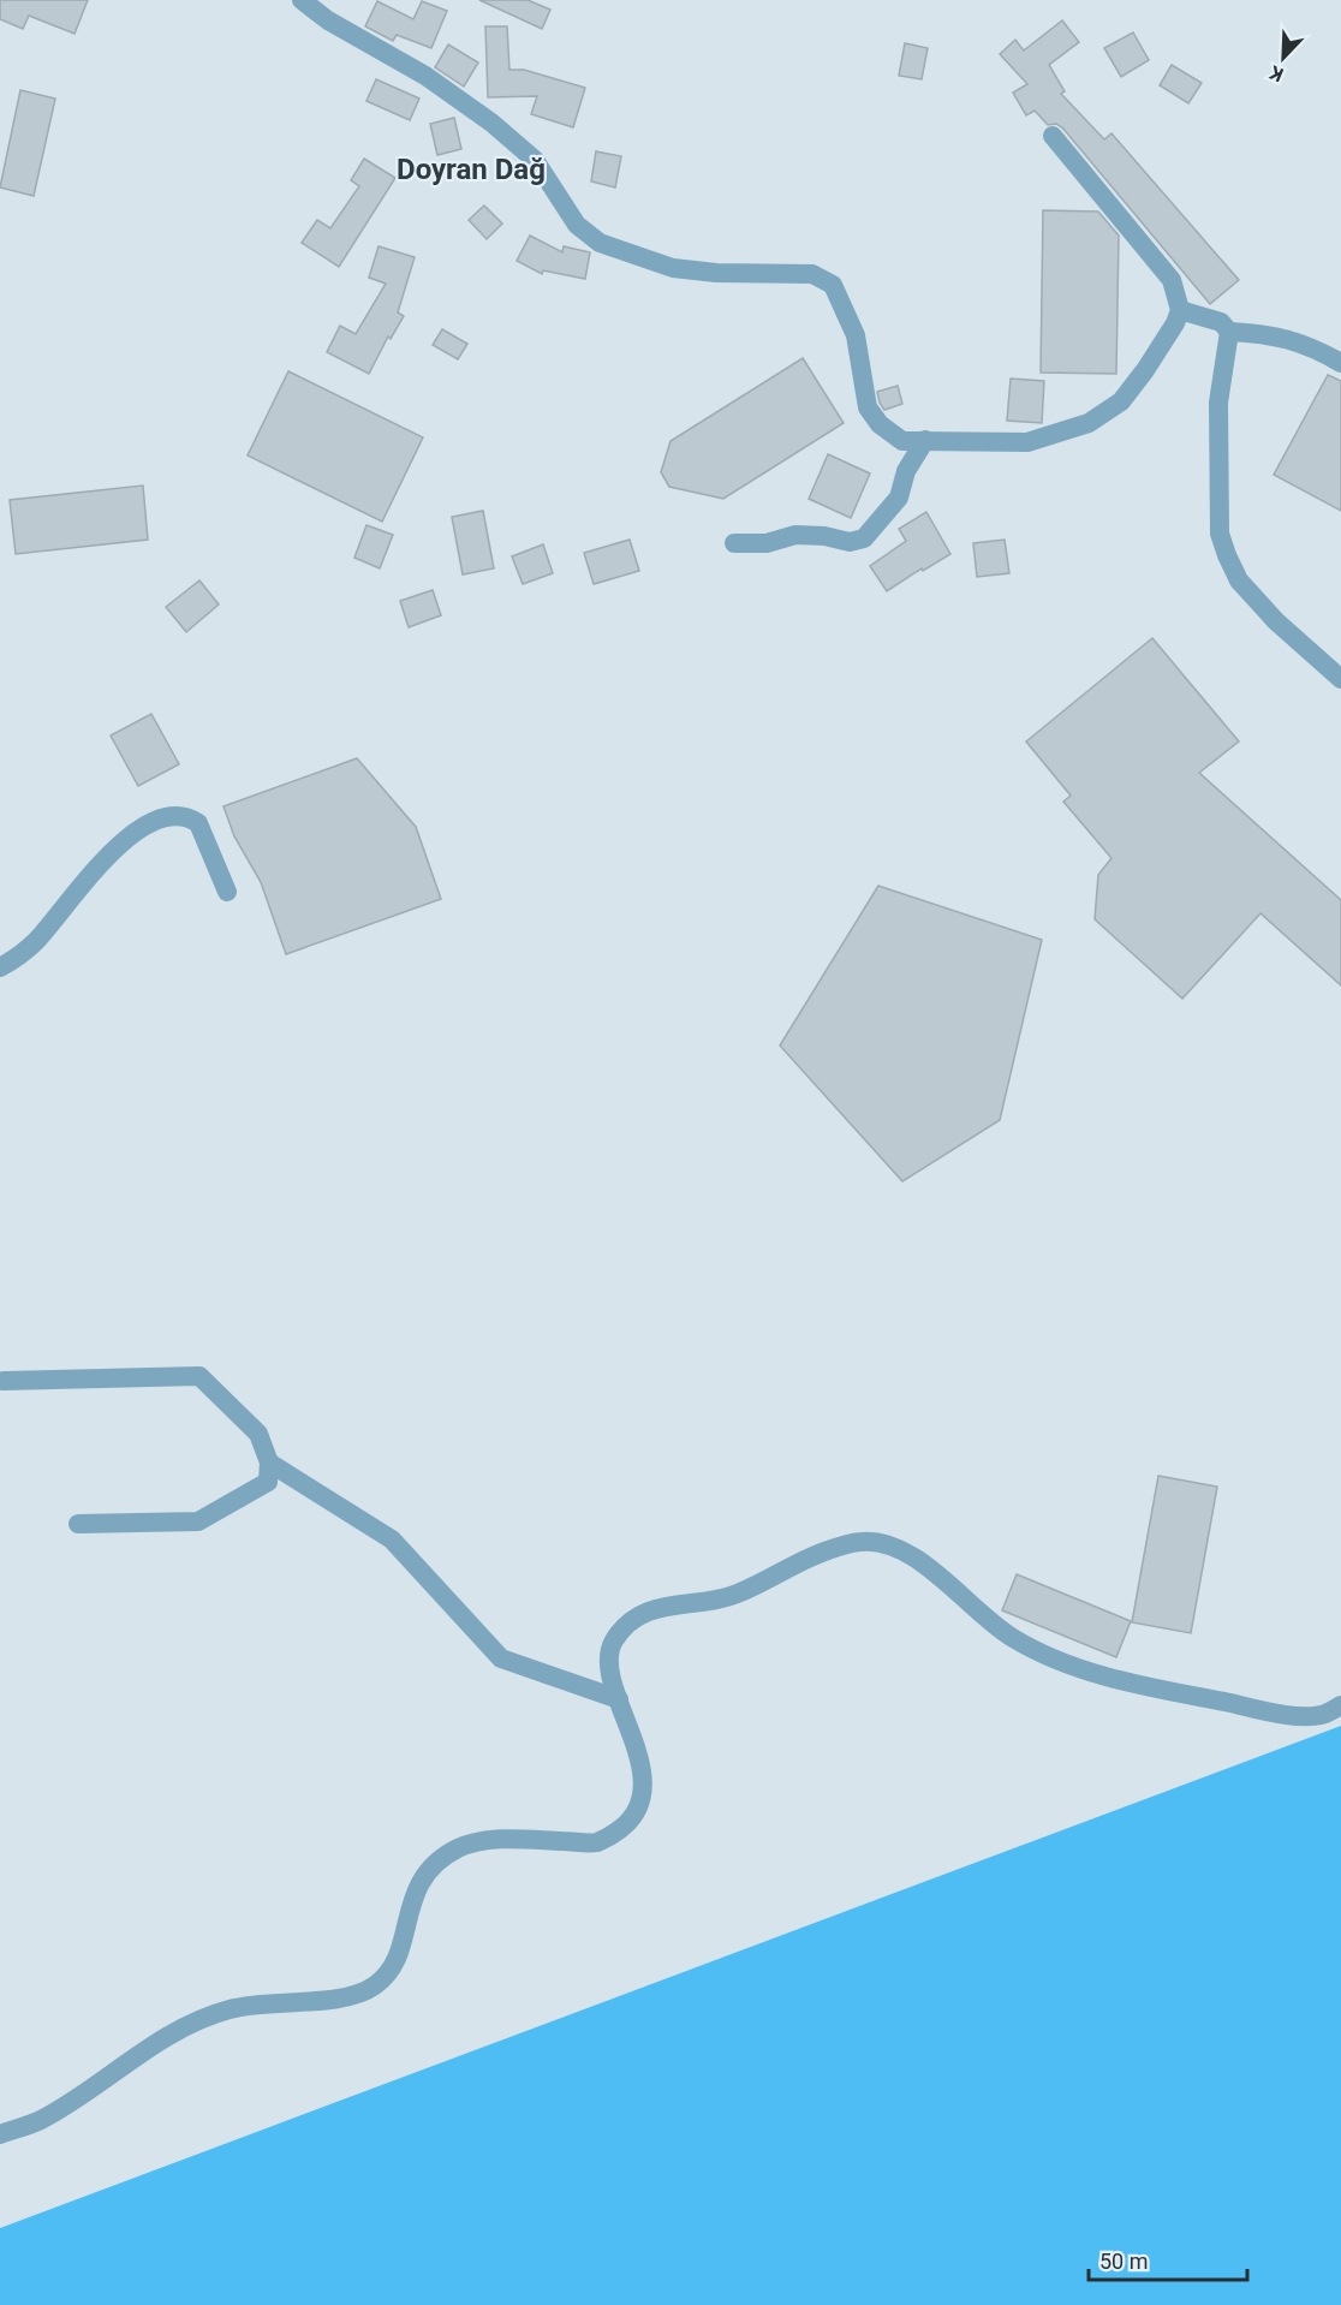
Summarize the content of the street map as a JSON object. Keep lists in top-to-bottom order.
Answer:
{
  "districts": ["Doyran Dağ"],
  "scale_bar": "50 m",
  "north": "bottom left"
}
